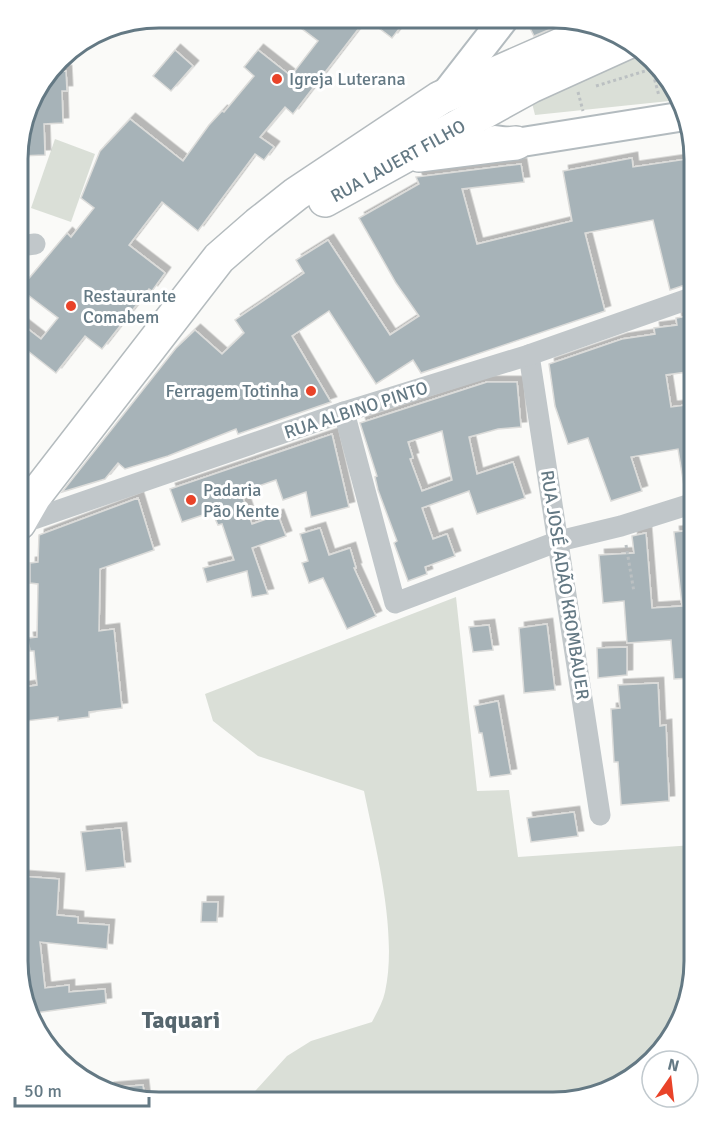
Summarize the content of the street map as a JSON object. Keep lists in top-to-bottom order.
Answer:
{
  "streets": {
    "main road": ["RUA LAUERT FILHO"],
    "street": ["RUA ALBINO PINTO", "RUA JOSÉ ADÃO KROMBAUER"]
  },
  "crossings": [
    ["RUA ALBINO PINTO", "RUA JOSÉ ADÃO KROMBAUER"]
  ],
  "districts": ["Taquari"],
  "places": [
    "Igreja Luterana",
    "Restaurante Comabem",
    "Ferragem Totinha",
    "Padaria Pão Kente"
  ],
  "scale_bar": "50 m",
  "north": "top"
}
